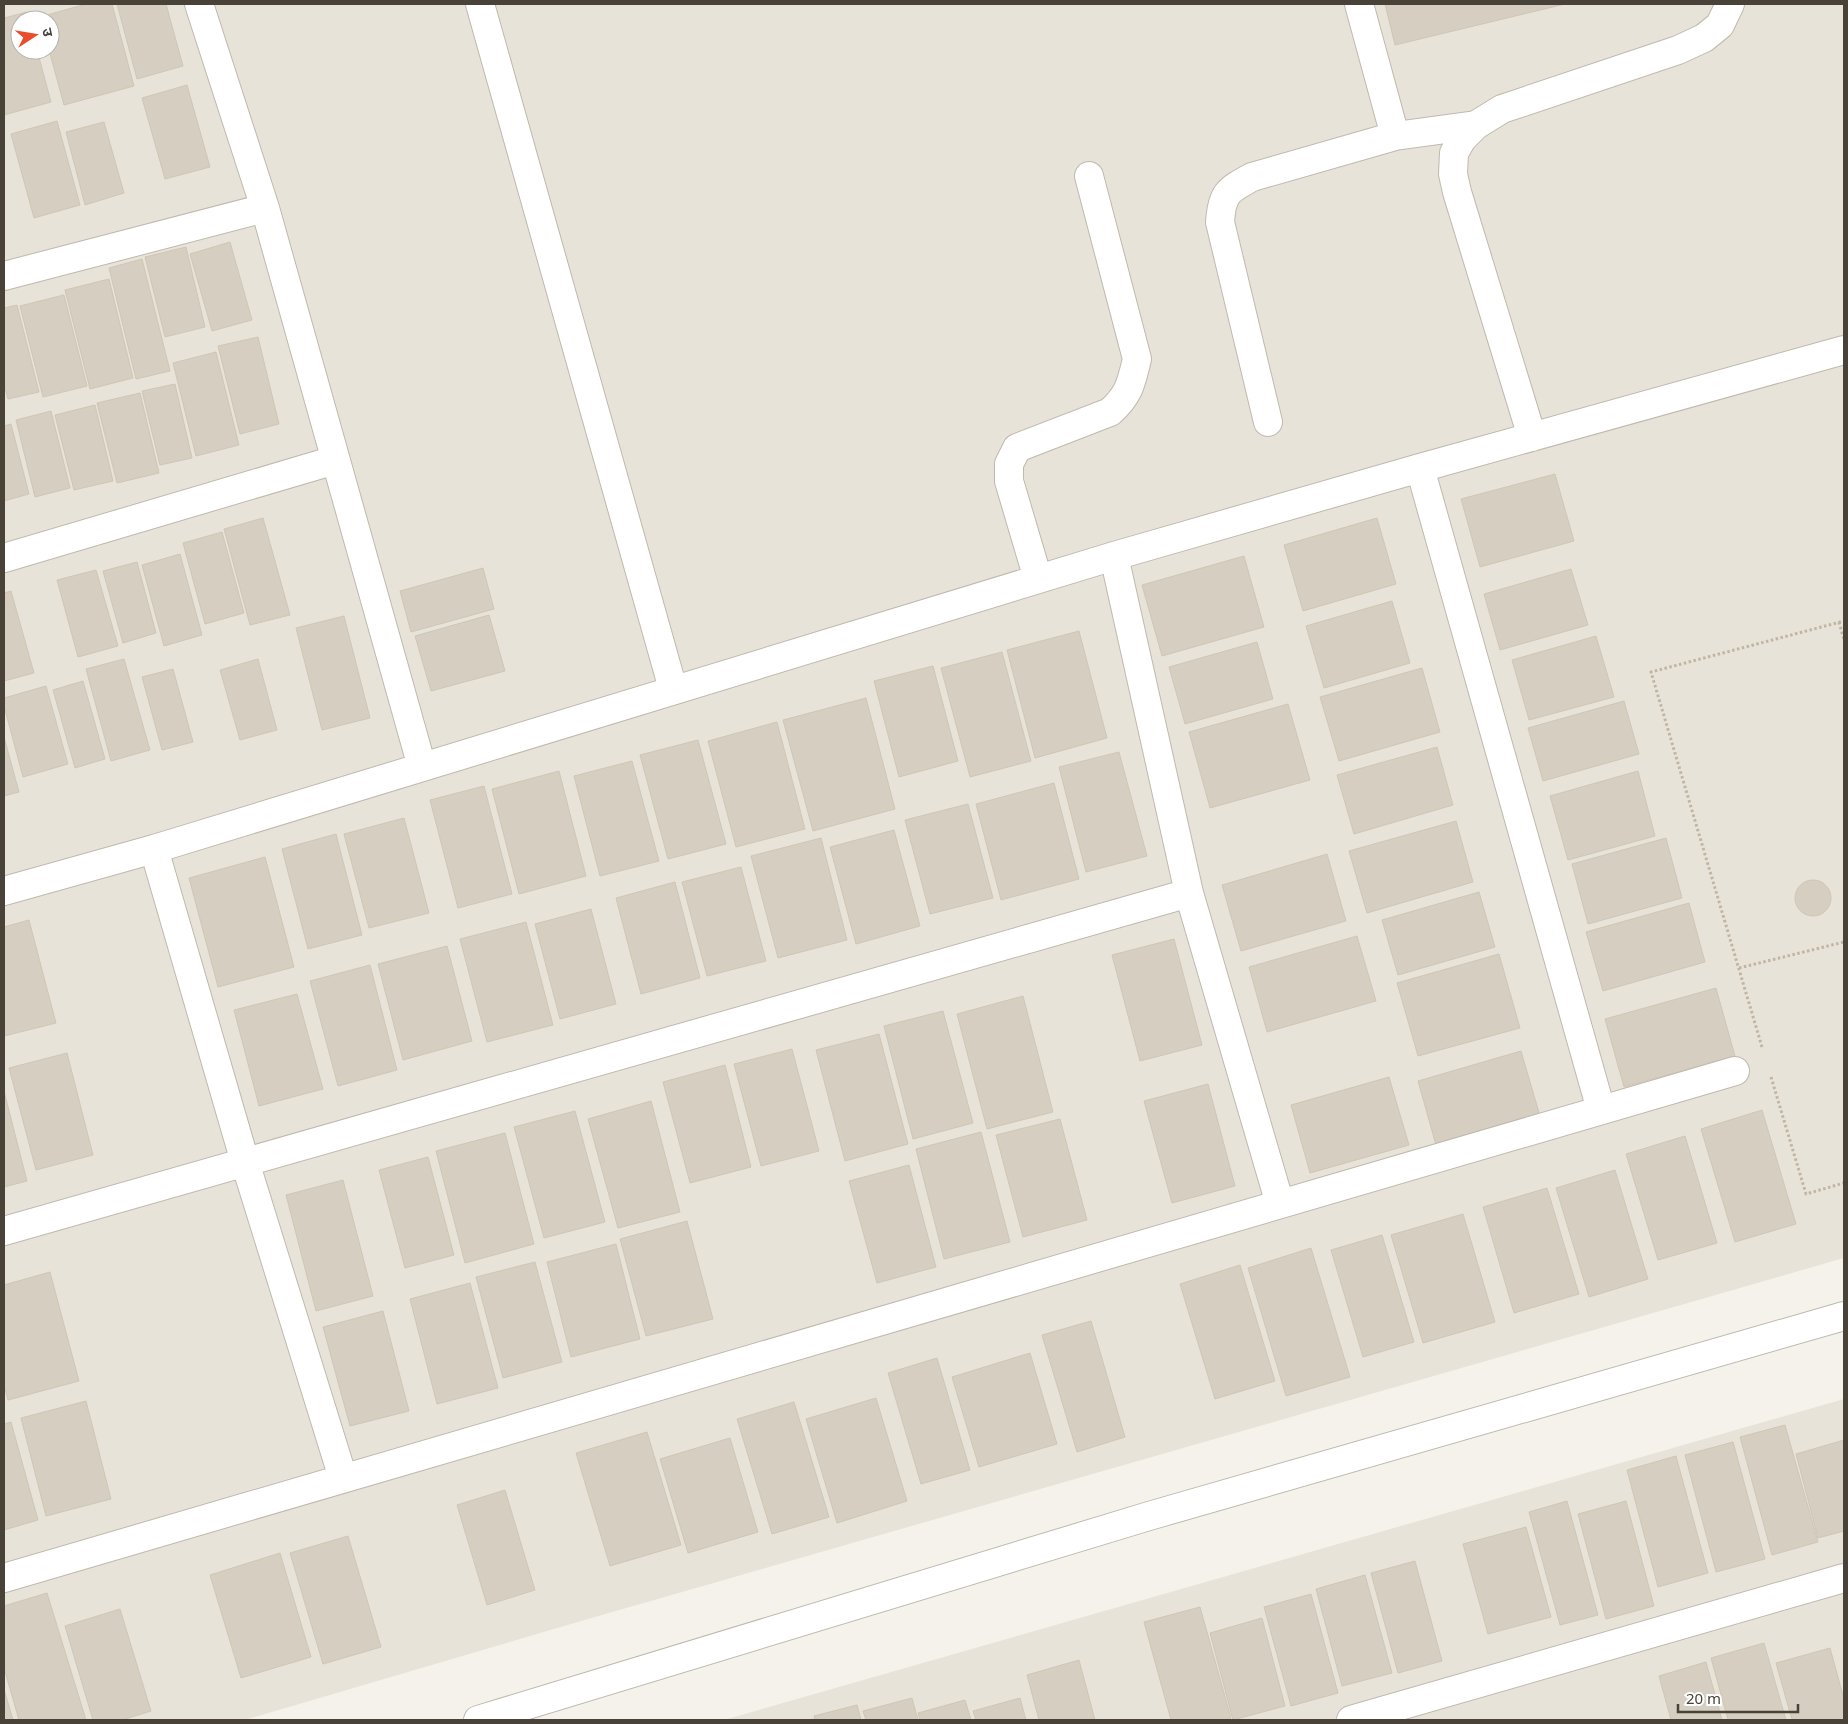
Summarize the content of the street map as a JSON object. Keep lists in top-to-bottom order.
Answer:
{
  "scale_bar": "20 m",
  "north": "right"
}
